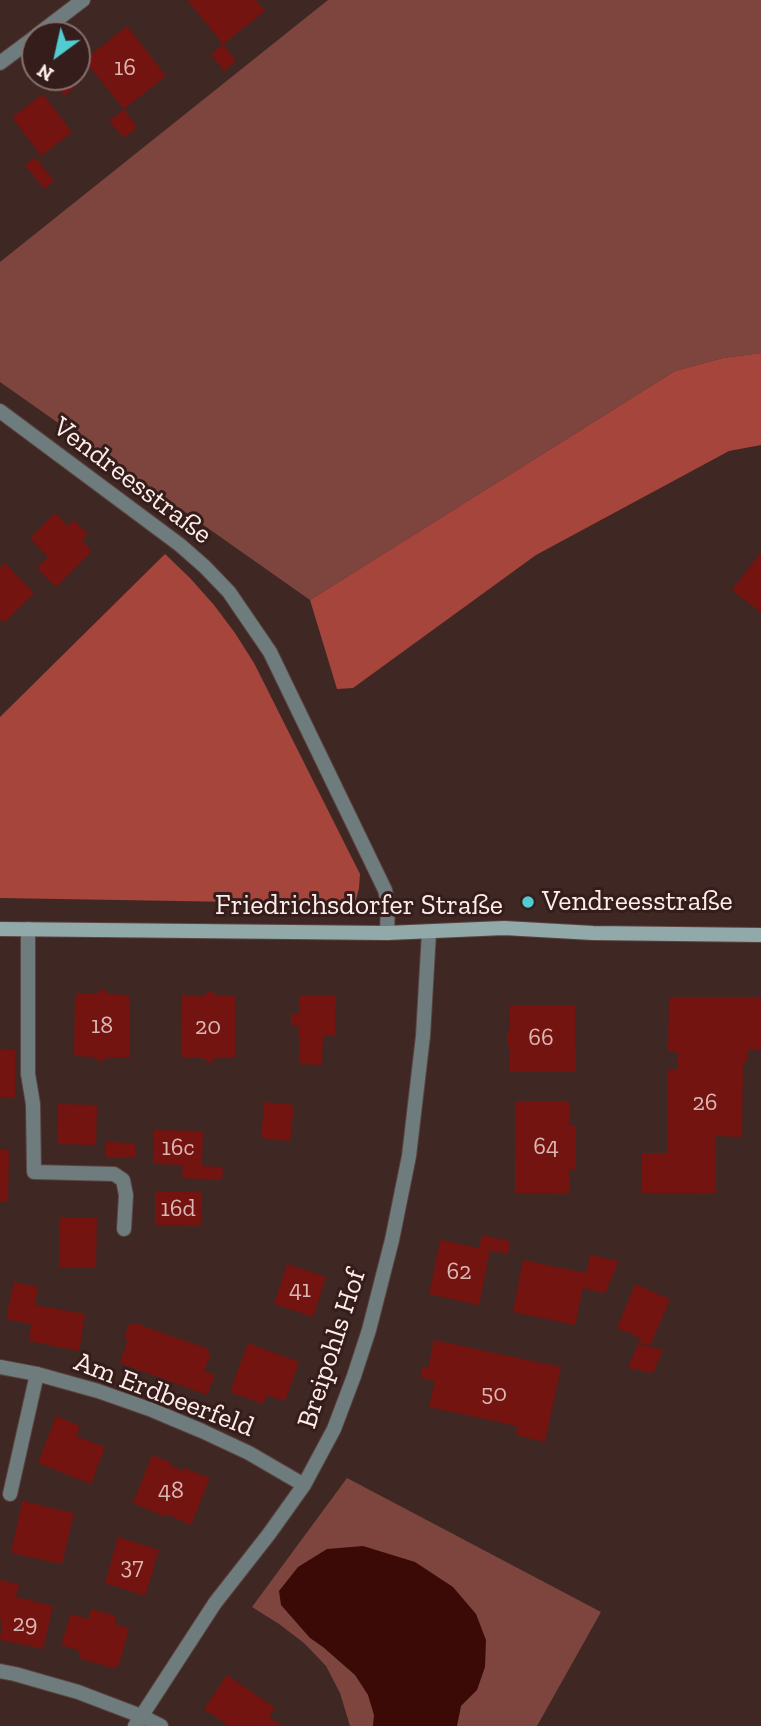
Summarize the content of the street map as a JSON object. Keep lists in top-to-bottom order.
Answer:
{
  "streets": {
    "main road": ["Friedrichsdorfer Straße"],
    "street": ["Vendreesstraße", "Breipohls Hof", "Am Erdbeerfeld"]
  },
  "crossings": [
    ["Vendreesstraße", "Friedrichsdorfer Straße"],
    ["Friedrichsdorfer Straße", "Breipohls Hof"],
    ["Breipohls Hof", "Am Erdbeerfeld"]
  ],
  "places": ["Vendreesstraße"],
  "house_numbers": [
    "16",
    "18",
    "20",
    "66",
    "26",
    "64",
    "16c",
    "16d",
    "62",
    "41",
    "50",
    "48",
    "37",
    "29"
  ],
  "north": "bottom left"
}
